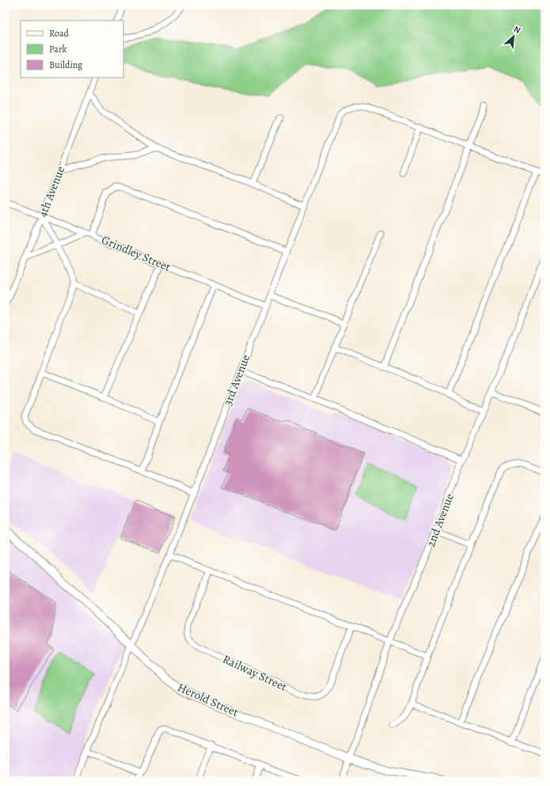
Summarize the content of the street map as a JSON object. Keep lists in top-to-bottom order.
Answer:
{
  "streets": {
    "street": [
      "4th Avenue",
      "Grindley Street",
      "3rd Avenue",
      "2nd Avenue",
      "Railway Street",
      "Herold Street"
    ]
  },
  "crossings": [
    ["4th Avenue", "Grindley Street"],
    ["Grindley Street", "3rd Avenue"],
    ["3rd Avenue", "Herold Street"],
    ["2nd Avenue", "Herold Street"]
  ],
  "legend": ["Road", "Park", "Building"],
  "north": "top right"
}
